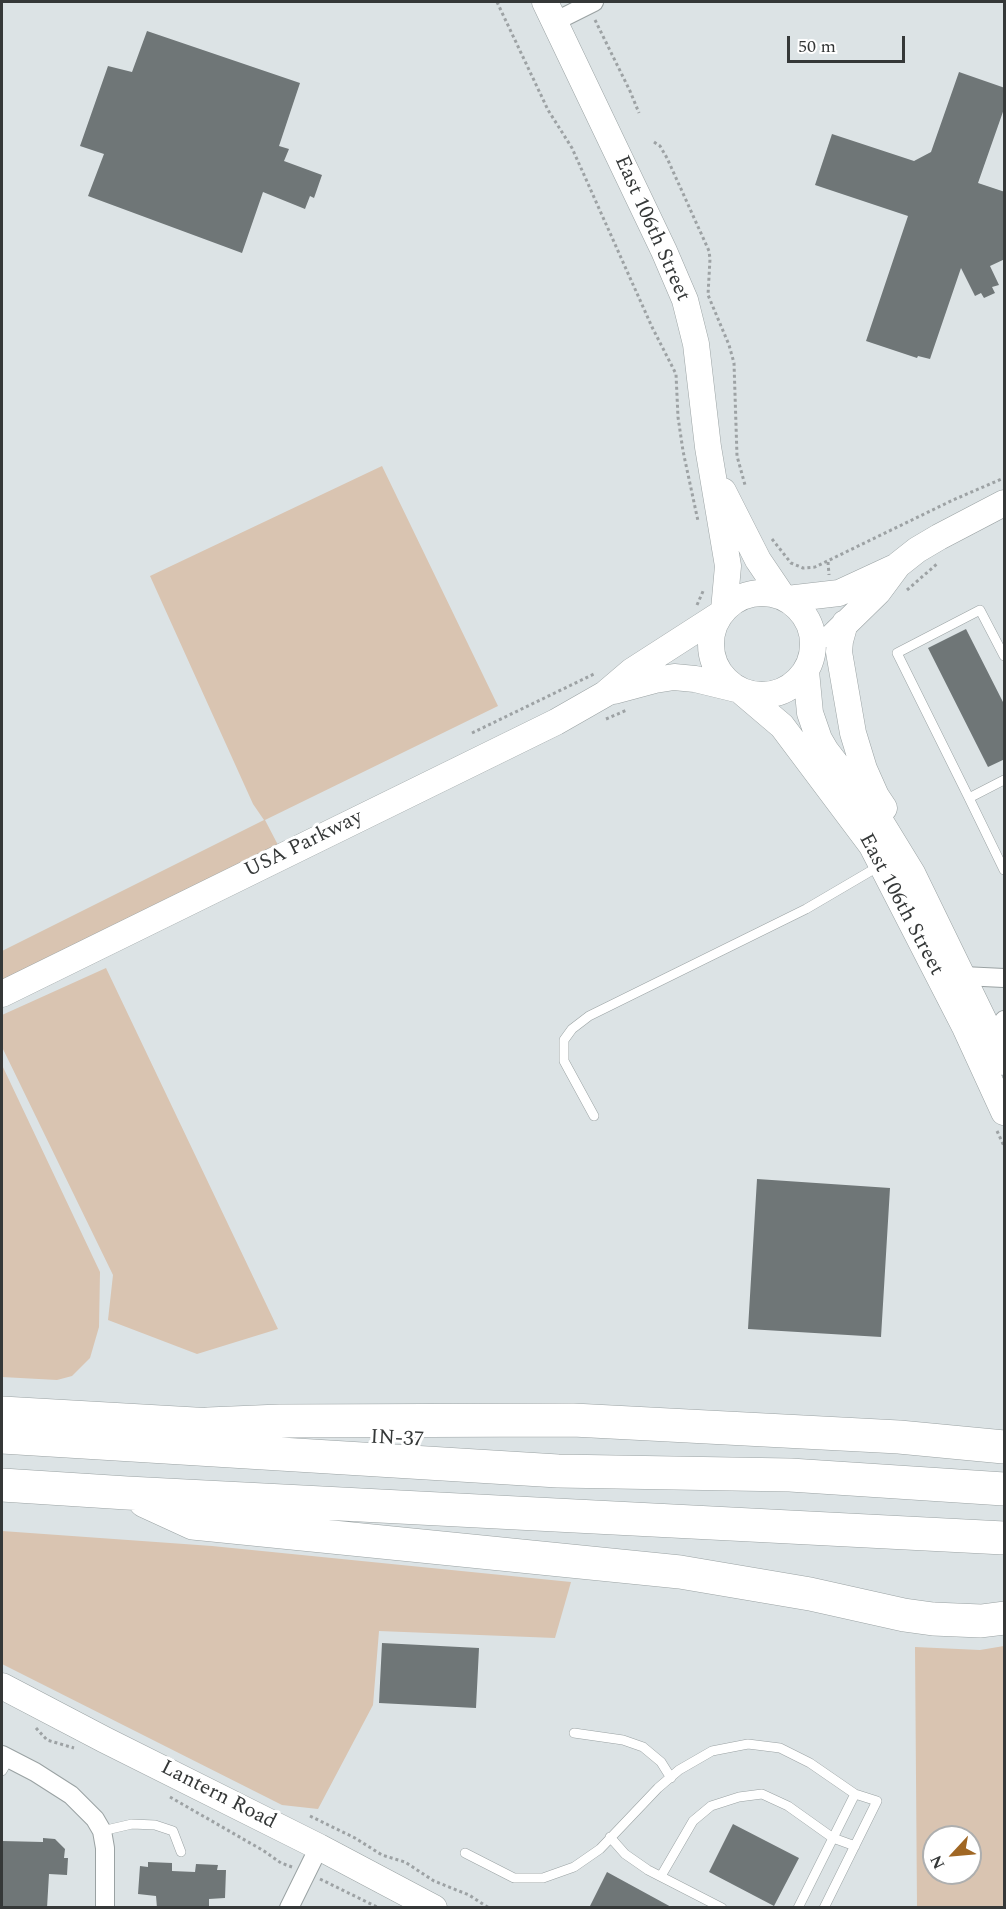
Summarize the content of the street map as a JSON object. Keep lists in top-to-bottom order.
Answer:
{
  "streets": {
    "highway": ["IN-37"],
    "main road": ["East 106th Street", "USA Parkway", "Lantern Road"]
  },
  "crossings": [
    ["East 106th Street", "USA Parkway"]
  ],
  "scale_bar": "50 m",
  "north": "bottom left"
}
